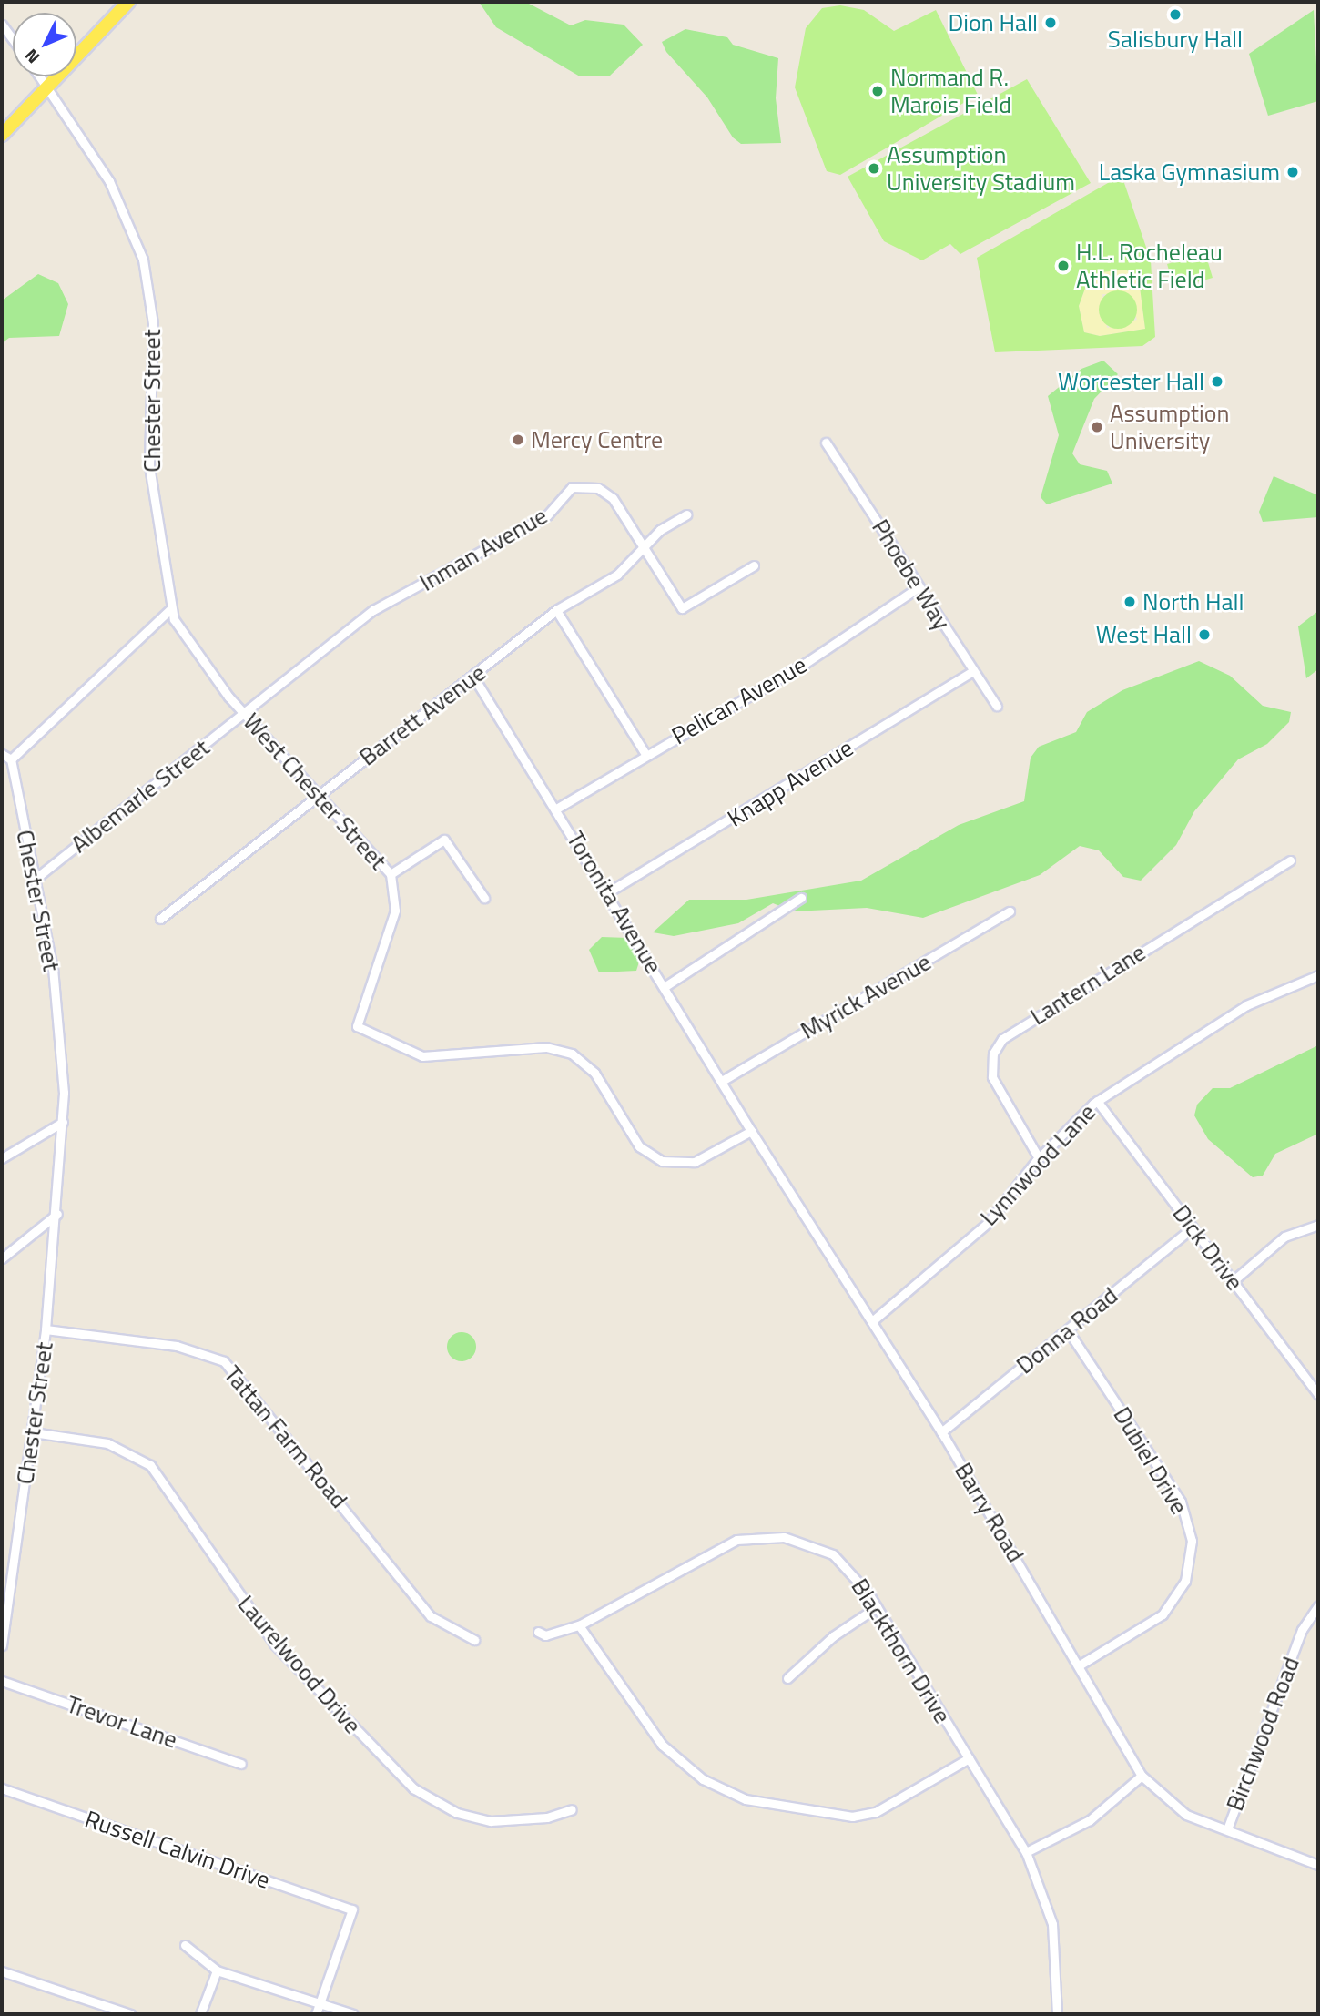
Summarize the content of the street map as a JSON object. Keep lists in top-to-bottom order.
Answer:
{
  "streets": {
    "street": [
      "Chester Street",
      "Inman Avenue",
      "Phoebe Way",
      "Pelican Avenue",
      "Barrett Avenue",
      "Knapp Avenue",
      "West Chester Street",
      "Albemarle Street",
      "Toronita Avenue",
      "Lantern Lane",
      "Myrick Avenue",
      "Lynnwood Lane",
      "Dick Drive",
      "Donna Road",
      "Tattan Farm Road",
      "Dubiel Drive",
      "Barry Road",
      "Blackthorn Drive",
      "Laurelwood Drive",
      "Trevor Lane",
      "Birchwood Road",
      "Russell Calvin Drive"
    ]
  },
  "crossings": [
    ["Chester Street", "West Chester Street"],
    ["Chester Street", "Albemarle Street"],
    ["Chester Street", "Tattan Farm Road"],
    ["Chester Street", "Laurelwood Drive"],
    ["Inman Avenue", "Barrett Avenue"],
    ["Inman Avenue", "West Chester Street"],
    ["Inman Avenue", "Albemarle Street"],
    ["Phoebe Way", "Pelican Avenue"],
    ["Phoebe Way", "Knapp Avenue"],
    ["Pelican Avenue", "Toronita Avenue"],
    ["Barrett Avenue", "West Chester Street"],
    ["Barrett Avenue", "Toronita Avenue"],
    ["Knapp Avenue", "Toronita Avenue"],
    ["West Chester Street", "Albemarle Street"],
    ["West Chester Street", "Toronita Avenue"],
    ["West Chester Street", "Barry Road"],
    ["Toronita Avenue", "Myrick Avenue"],
    ["Toronita Avenue", "Barry Road"],
    ["Lantern Lane", "Lynnwood Lane"],
    ["Lynnwood Lane", "Dick Drive"],
    ["Lynnwood Lane", "Barry Road"],
    ["Dick Drive", "Donna Road"],
    ["Donna Road", "Dubiel Drive"],
    ["Donna Road", "Barry Road"],
    ["Dubiel Drive", "Barry Road"],
    ["Barry Road", "Birchwood Road"]
  ],
  "places": [
    "Salisbury Hall",
    "Dion Hall",
    "Normand R. Marois Field",
    "Assumption University Stadium",
    "Laska Gymnasium",
    "H.L. Rocheleau Athletic Field",
    "Worcester Hall",
    "Assumption University",
    "Mercy Centre",
    "North Hall",
    "West Hall"
  ],
  "north": "bottom left"
}
